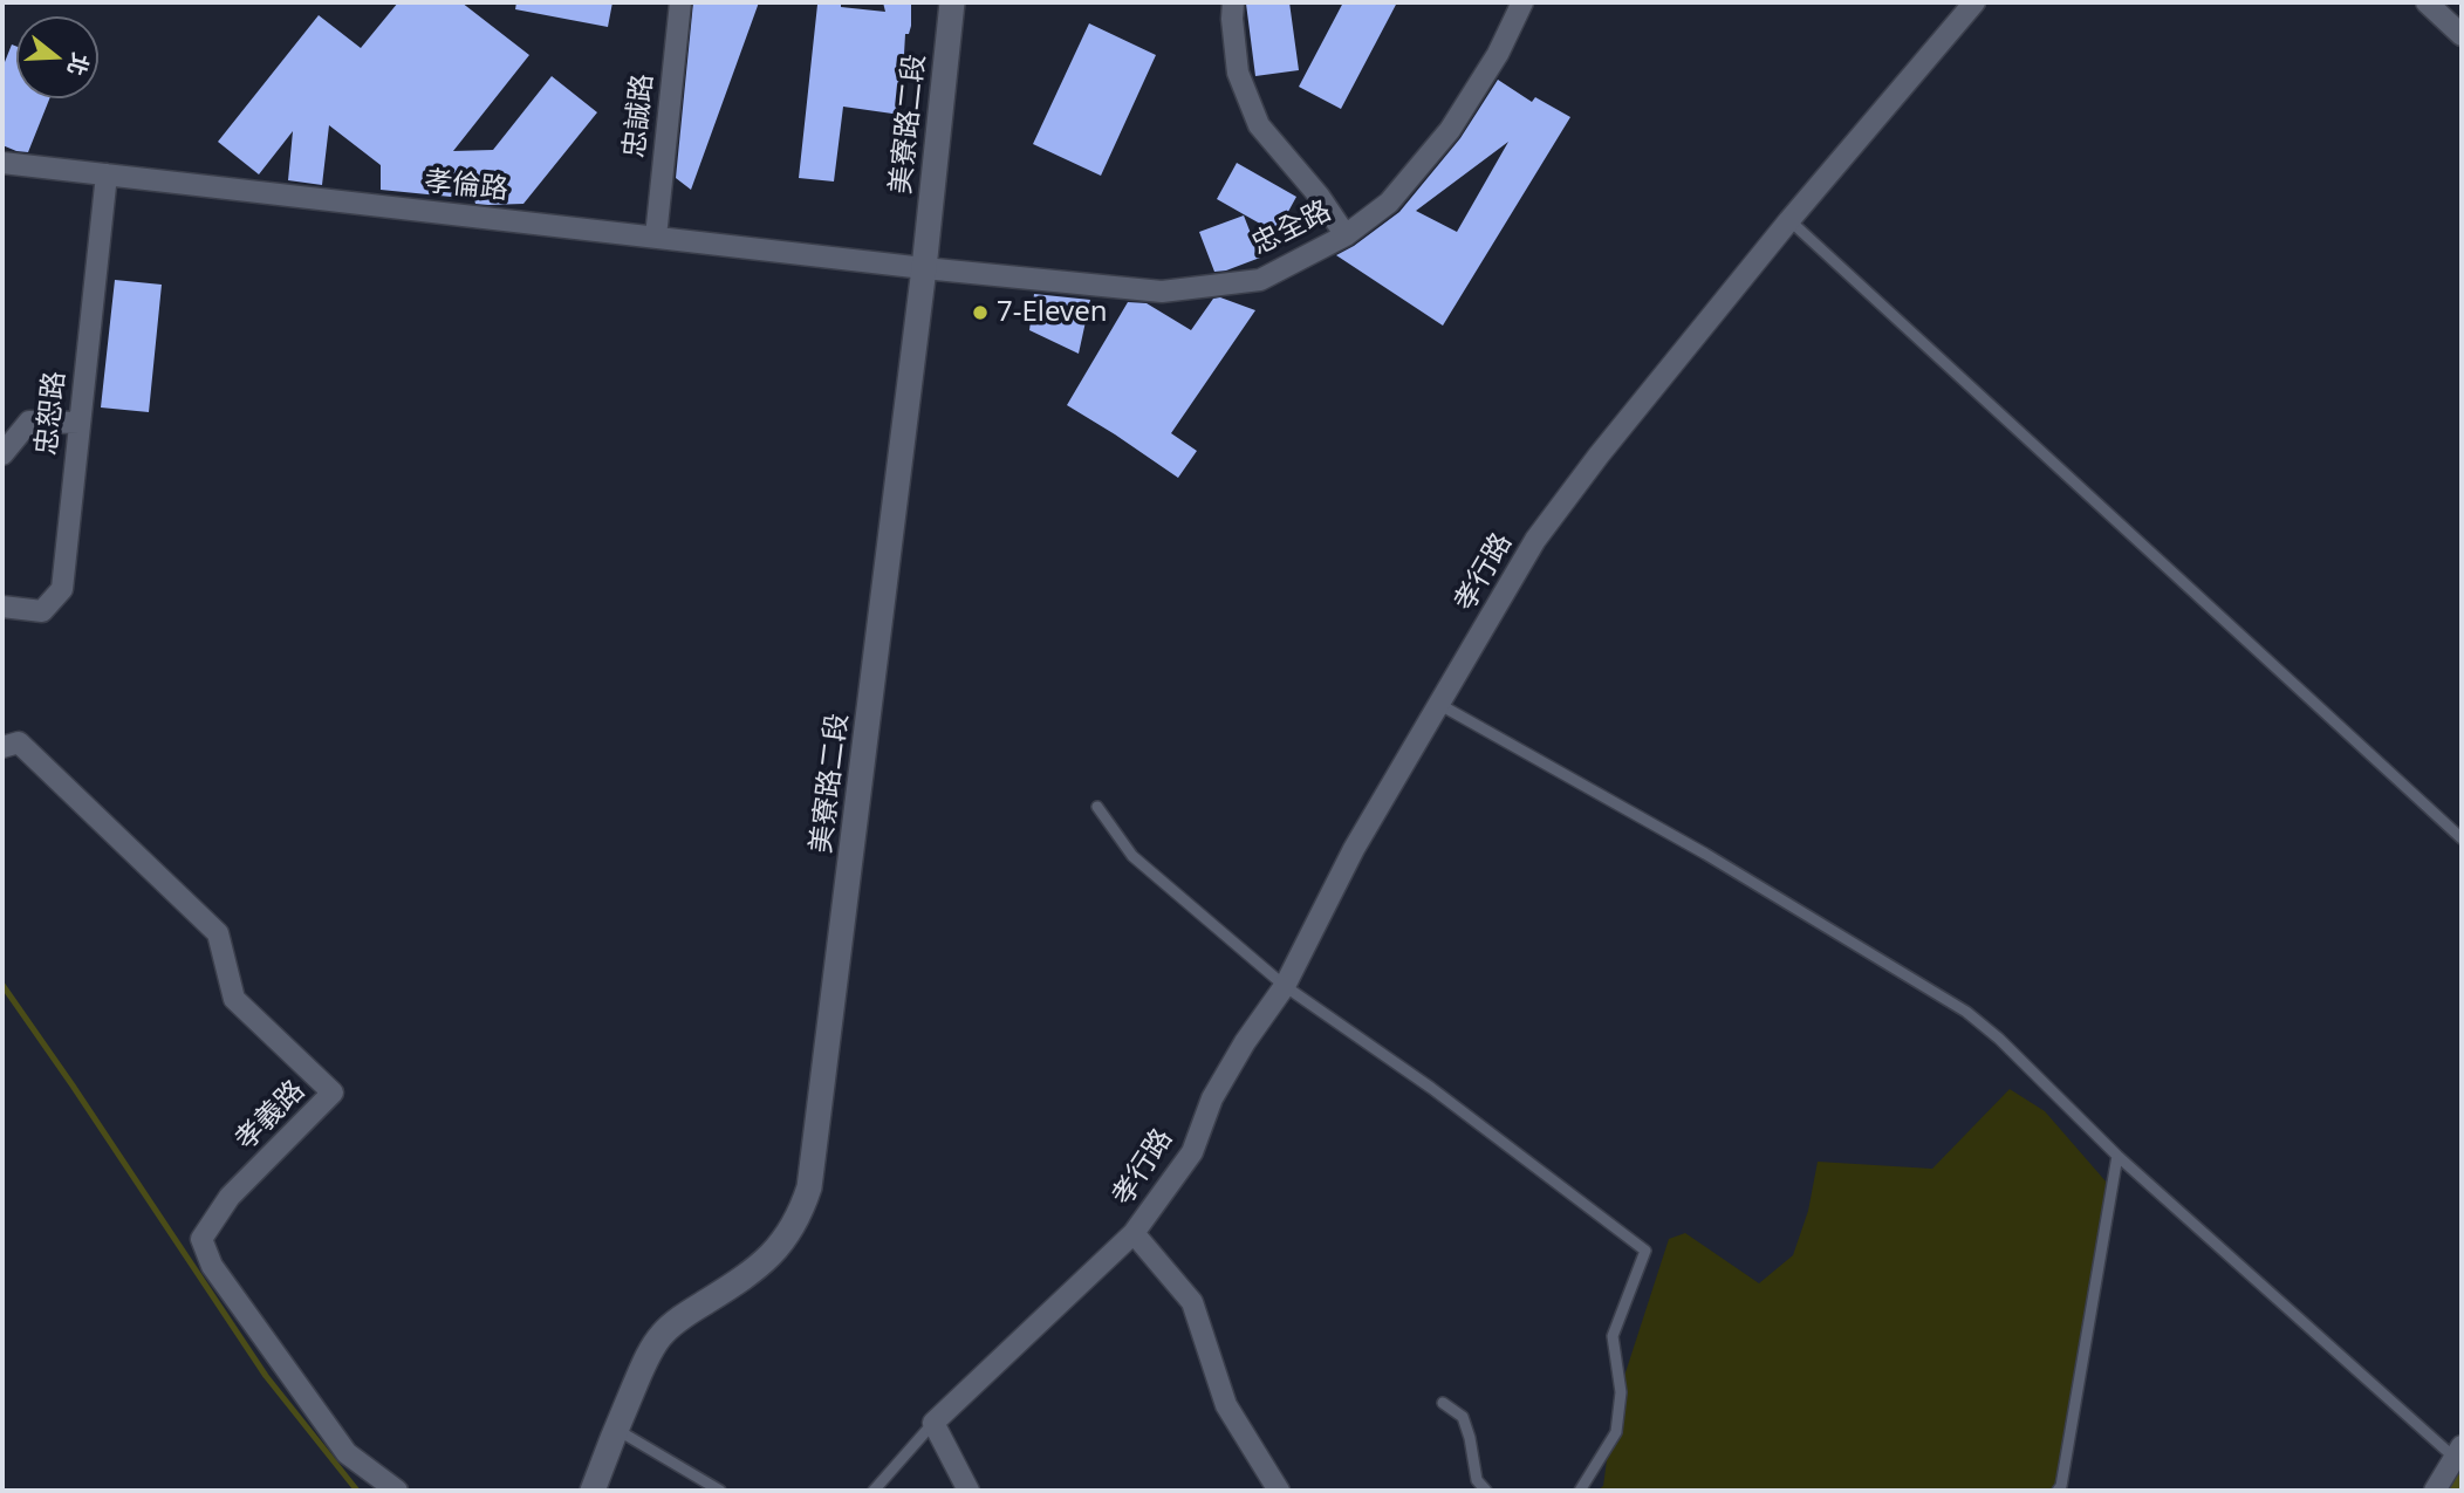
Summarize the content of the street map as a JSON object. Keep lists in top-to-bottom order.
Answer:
{
  "streets": {
    "street": [
      "忠誠路",
      "美寮路二段",
      "孝倫路",
      "忠全路",
      "忠恕路",
      "孝行路",
      "孝義路"
    ]
  },
  "crossings": [
    ["忠誠路", "孝倫路"],
    ["美寮路二段", "孝倫路"],
    ["美寮路二段", "忠全路"],
    ["孝倫路", "忠全路"],
    ["孝倫路", "忠恕路"]
  ],
  "places": ["7-Eleven"],
  "north": "right"
}
